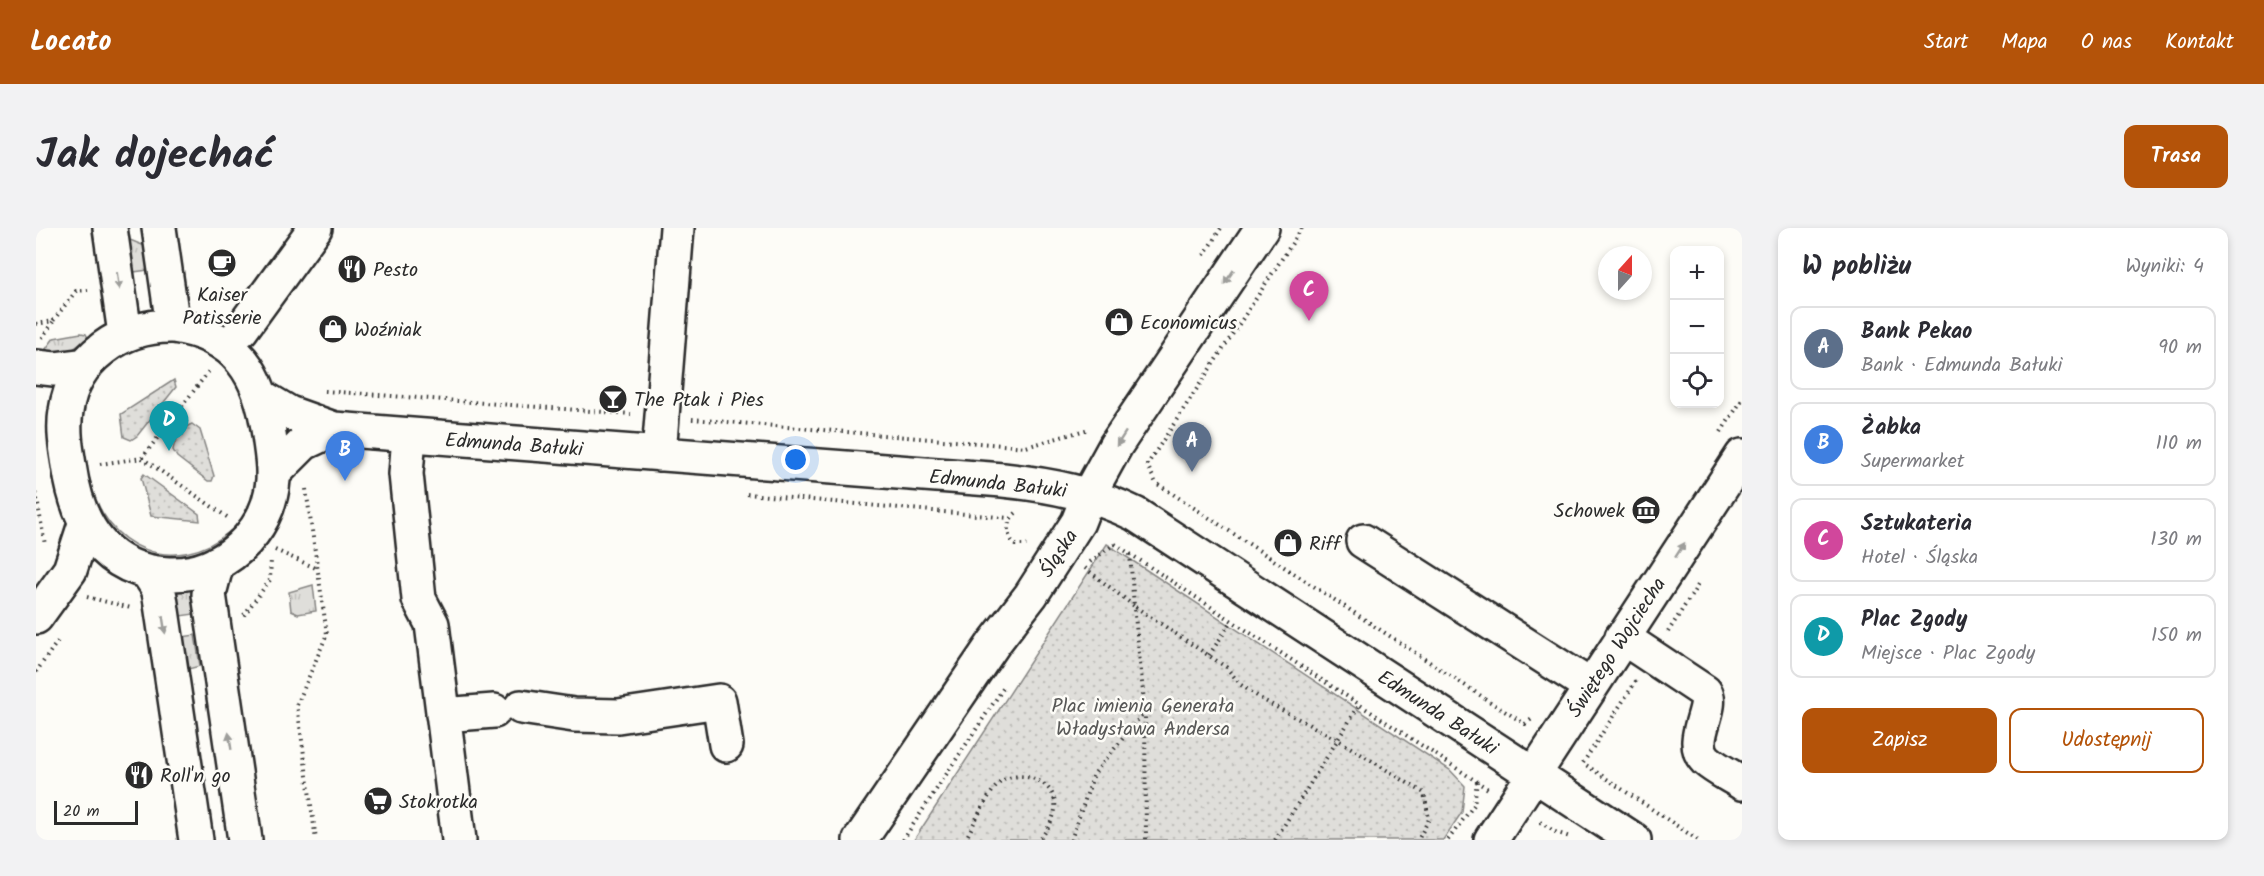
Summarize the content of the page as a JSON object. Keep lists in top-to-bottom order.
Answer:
{
  "streets": {
    "street": ["Edmunda Bałuki", "Śląska", "Świętego Wojciecha"]
  },
  "crossings": [
    ["Edmunda Bałuki", "Śląska"],
    ["Edmunda Bałuki", "Świętego Wojciecha"]
  ],
  "one_way": ["Śląska", "Świętego Wojciecha"],
  "parks": ["Plac imienia Generała Władysława Andersa"],
  "places": {
    "cafe": ["Kaiser Patisserie"],
    "restaurant": ["Pesto", "Roll'n go"],
    "shop": ["Economicus", "Woźniak", "Riff"],
    "bar": ["The Ptak i Pies"],
    "museum": ["Schowek"],
    "supermarket": ["Stokrotka"]
  },
  "scale_bar": "20 m",
  "north": "top",
  "page": {
    "header": "Locato",
    "nav": [
      "Start",
      "Mapa",
      "O nas",
      "Kontakt"
    ],
    "title": "Jak dojechać",
    "buttons": [
      "Trasa",
      ["Zapisz", "Udostępnij"]
    ],
    "heading": ["W pobliżu", "Wyniki: 4"],
    "map_buttons": ["+", "−"],
    "pins": [
      "C",
      "D",
      "A",
      "B"
    ],
    "list": [
      {
        "mark": "A",
        "name": "Bank Pekao",
        "note": "Bank · Edmunda Bałuki",
        "value": "90 m"
      },
      {
        "mark": "B",
        "name": "Żabka",
        "note": "Supermarket",
        "value": "110 m"
      },
      {
        "mark": "C",
        "name": "Sztukateria",
        "note": "Hotel · Śląska",
        "value": "130 m"
      },
      {
        "mark": "D",
        "name": "Plac Zgody",
        "note": "Miejsce · Plac Zgody",
        "value": "150 m"
      }
    ],
    "scale": "20 m"
  }
}
